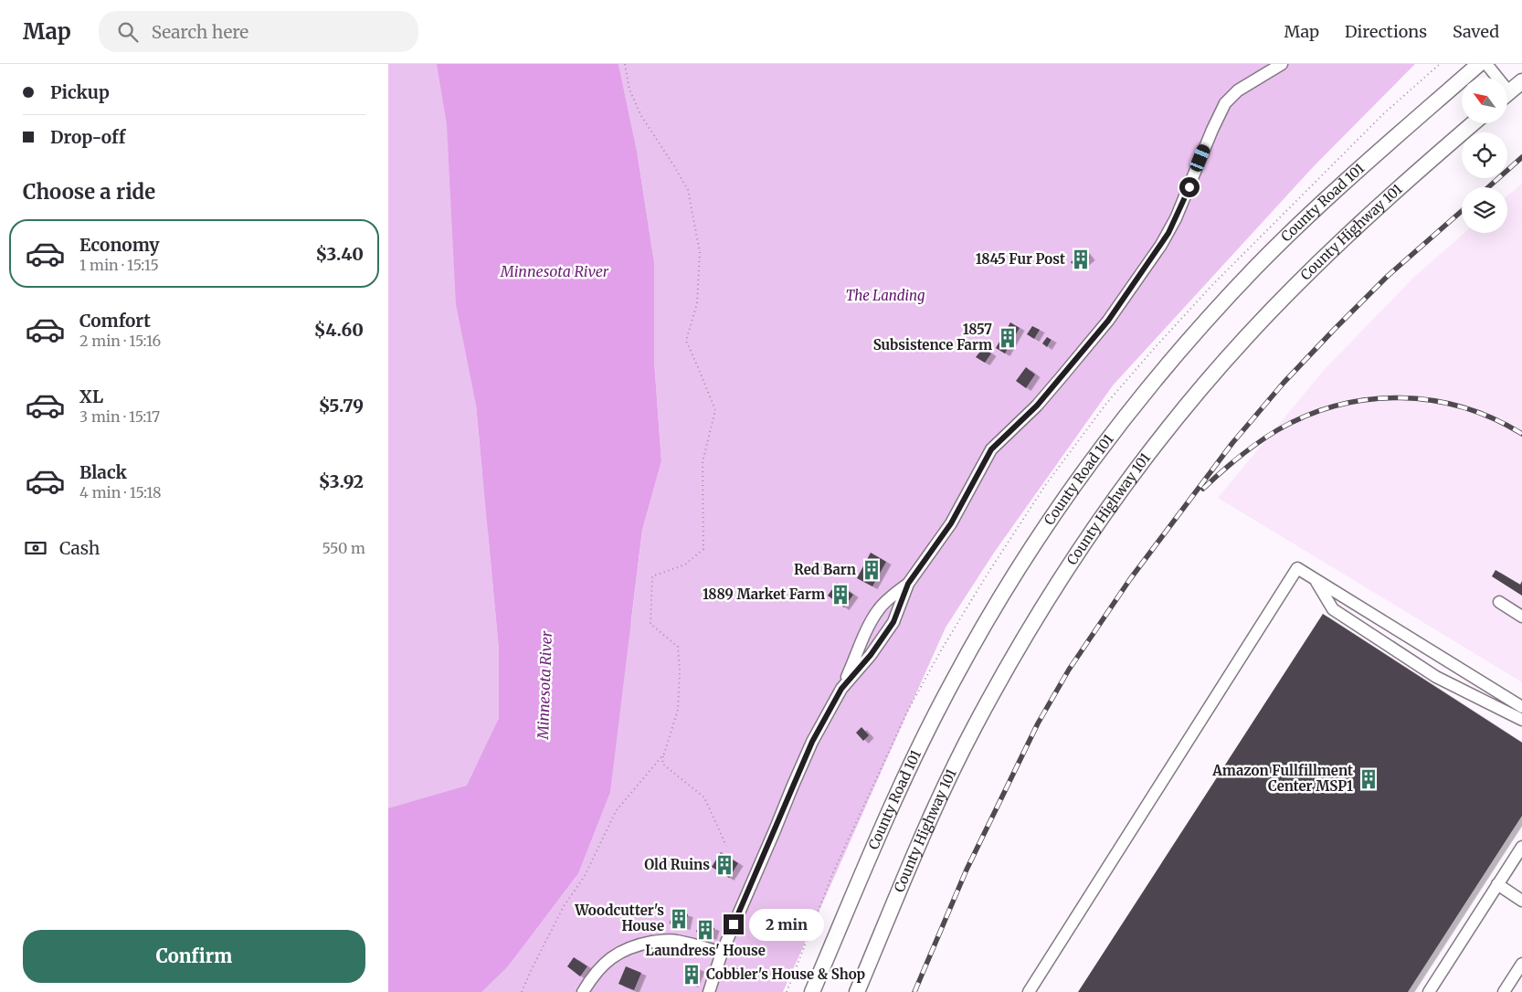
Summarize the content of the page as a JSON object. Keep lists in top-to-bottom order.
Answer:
{
  "streets": {
    "main road": ["County Road 101", "County Highway 101"]
  },
  "water": ["Minnesota River"],
  "parks": ["The Landing"],
  "places": {
    "building": [
      "1845 Fur Post",
      "1857 Subsistence Farm",
      "Red Barn",
      "1889 Market Farm",
      "Amazon Fullfillment Center MSP1",
      "Old Ruins",
      "Woodcutter's House",
      "Laundress' House",
      "Cobbler's House & Shop"
    ]
  },
  "north": "top left",
  "page": {
    "header": "Map",
    "search": "Search here",
    "nav": ["Map", "Directions", "Saved"],
    "banner": ["Pickup", "Drop-off"],
    "heading": "Choose a ride",
    "list": [
      {
        "name": "Economy",
        "note": "1 min · 15:15",
        "value": "$3.40"
      },
      {
        "name": "Comfort",
        "note": "2 min · 15:16",
        "value": "$4.60"
      },
      {
        "name": "XL",
        "note": "3 min · 15:17",
        "value": "$5.79"
      },
      {
        "name": "Black",
        "note": "4 min · 15:18",
        "value": "$3.92"
      }
    ],
    "pay": ["Cash", "550 m"],
    "bubble": "2 min",
    "buttons": "Confirm"
  }
}
